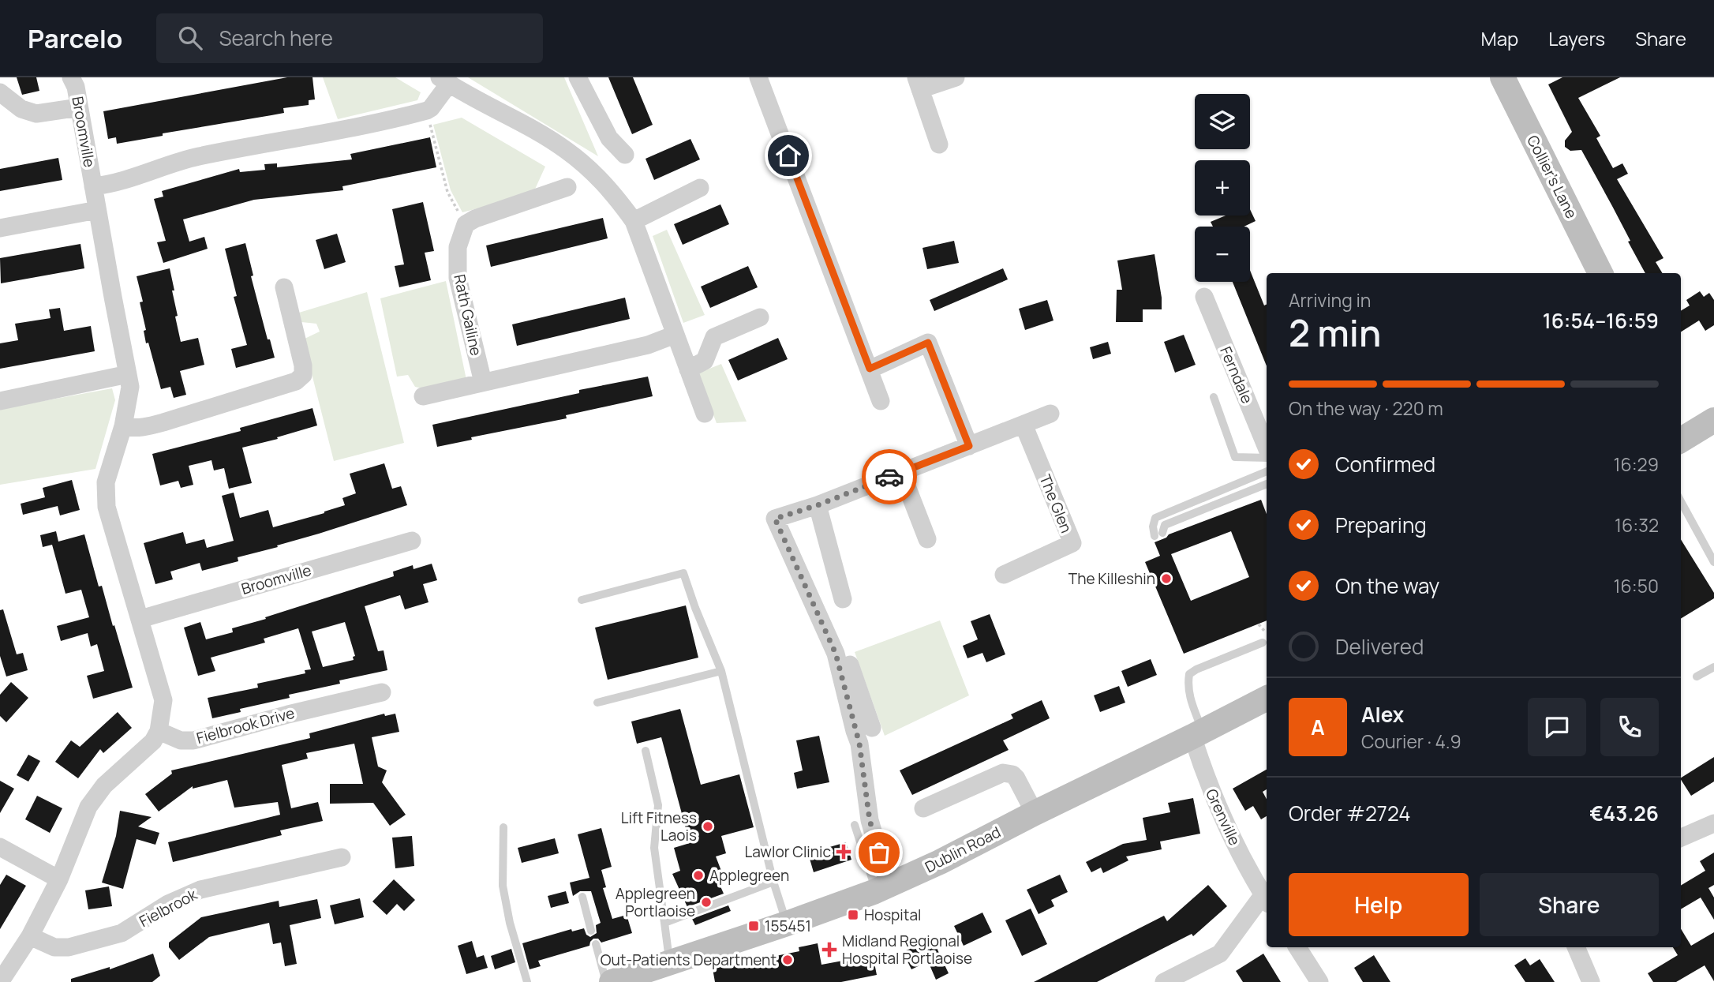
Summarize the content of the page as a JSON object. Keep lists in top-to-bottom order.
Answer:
{
  "streets": {
    "main road": ["Collier's Lane", "Dublin Road"],
    "street": [
      "Broomville",
      "Rath Gailine",
      "Ferndale",
      "The Glen",
      "Fielbrook Drive",
      "Grenville",
      "Fielbrook"
    ]
  },
  "crossings": [
    ["Broomville", "Fielbrook Drive"],
    ["Grenville", "Dublin Road"]
  ],
  "places": {
    "other": [
      "The Killeshin",
      "Lift Fitness Laois",
      "Applegreen",
      "Applegreen Portlaoise",
      "Out-Patients Department"
    ],
    "health": ["Lawlor Clinic", "Midland Regional Hospital Portlaoise"],
    "transit": ["Hospital", "155451"]
  },
  "page": {
    "header": "Parcelo",
    "search": "Search here",
    "nav": ["Map", "Layers", "Share"],
    "map_buttons": ["+", "−"],
    "heading": ["2 min", "Arriving in", "16:54–16:59"],
    "panel": [
      "Alex",
      "Courier · 4.9",
      "Order #2724",
      "€43.26"
    ],
    "bar": "On the way · 220 m",
    "list": [
      ["Confirmed", "16:29"],
      ["Preparing", "16:32"],
      ["On the way", "16:50"],
      "Delivered"
    ],
    "round": "A",
    "buttons": ["Help", "Share"]
  }
}
